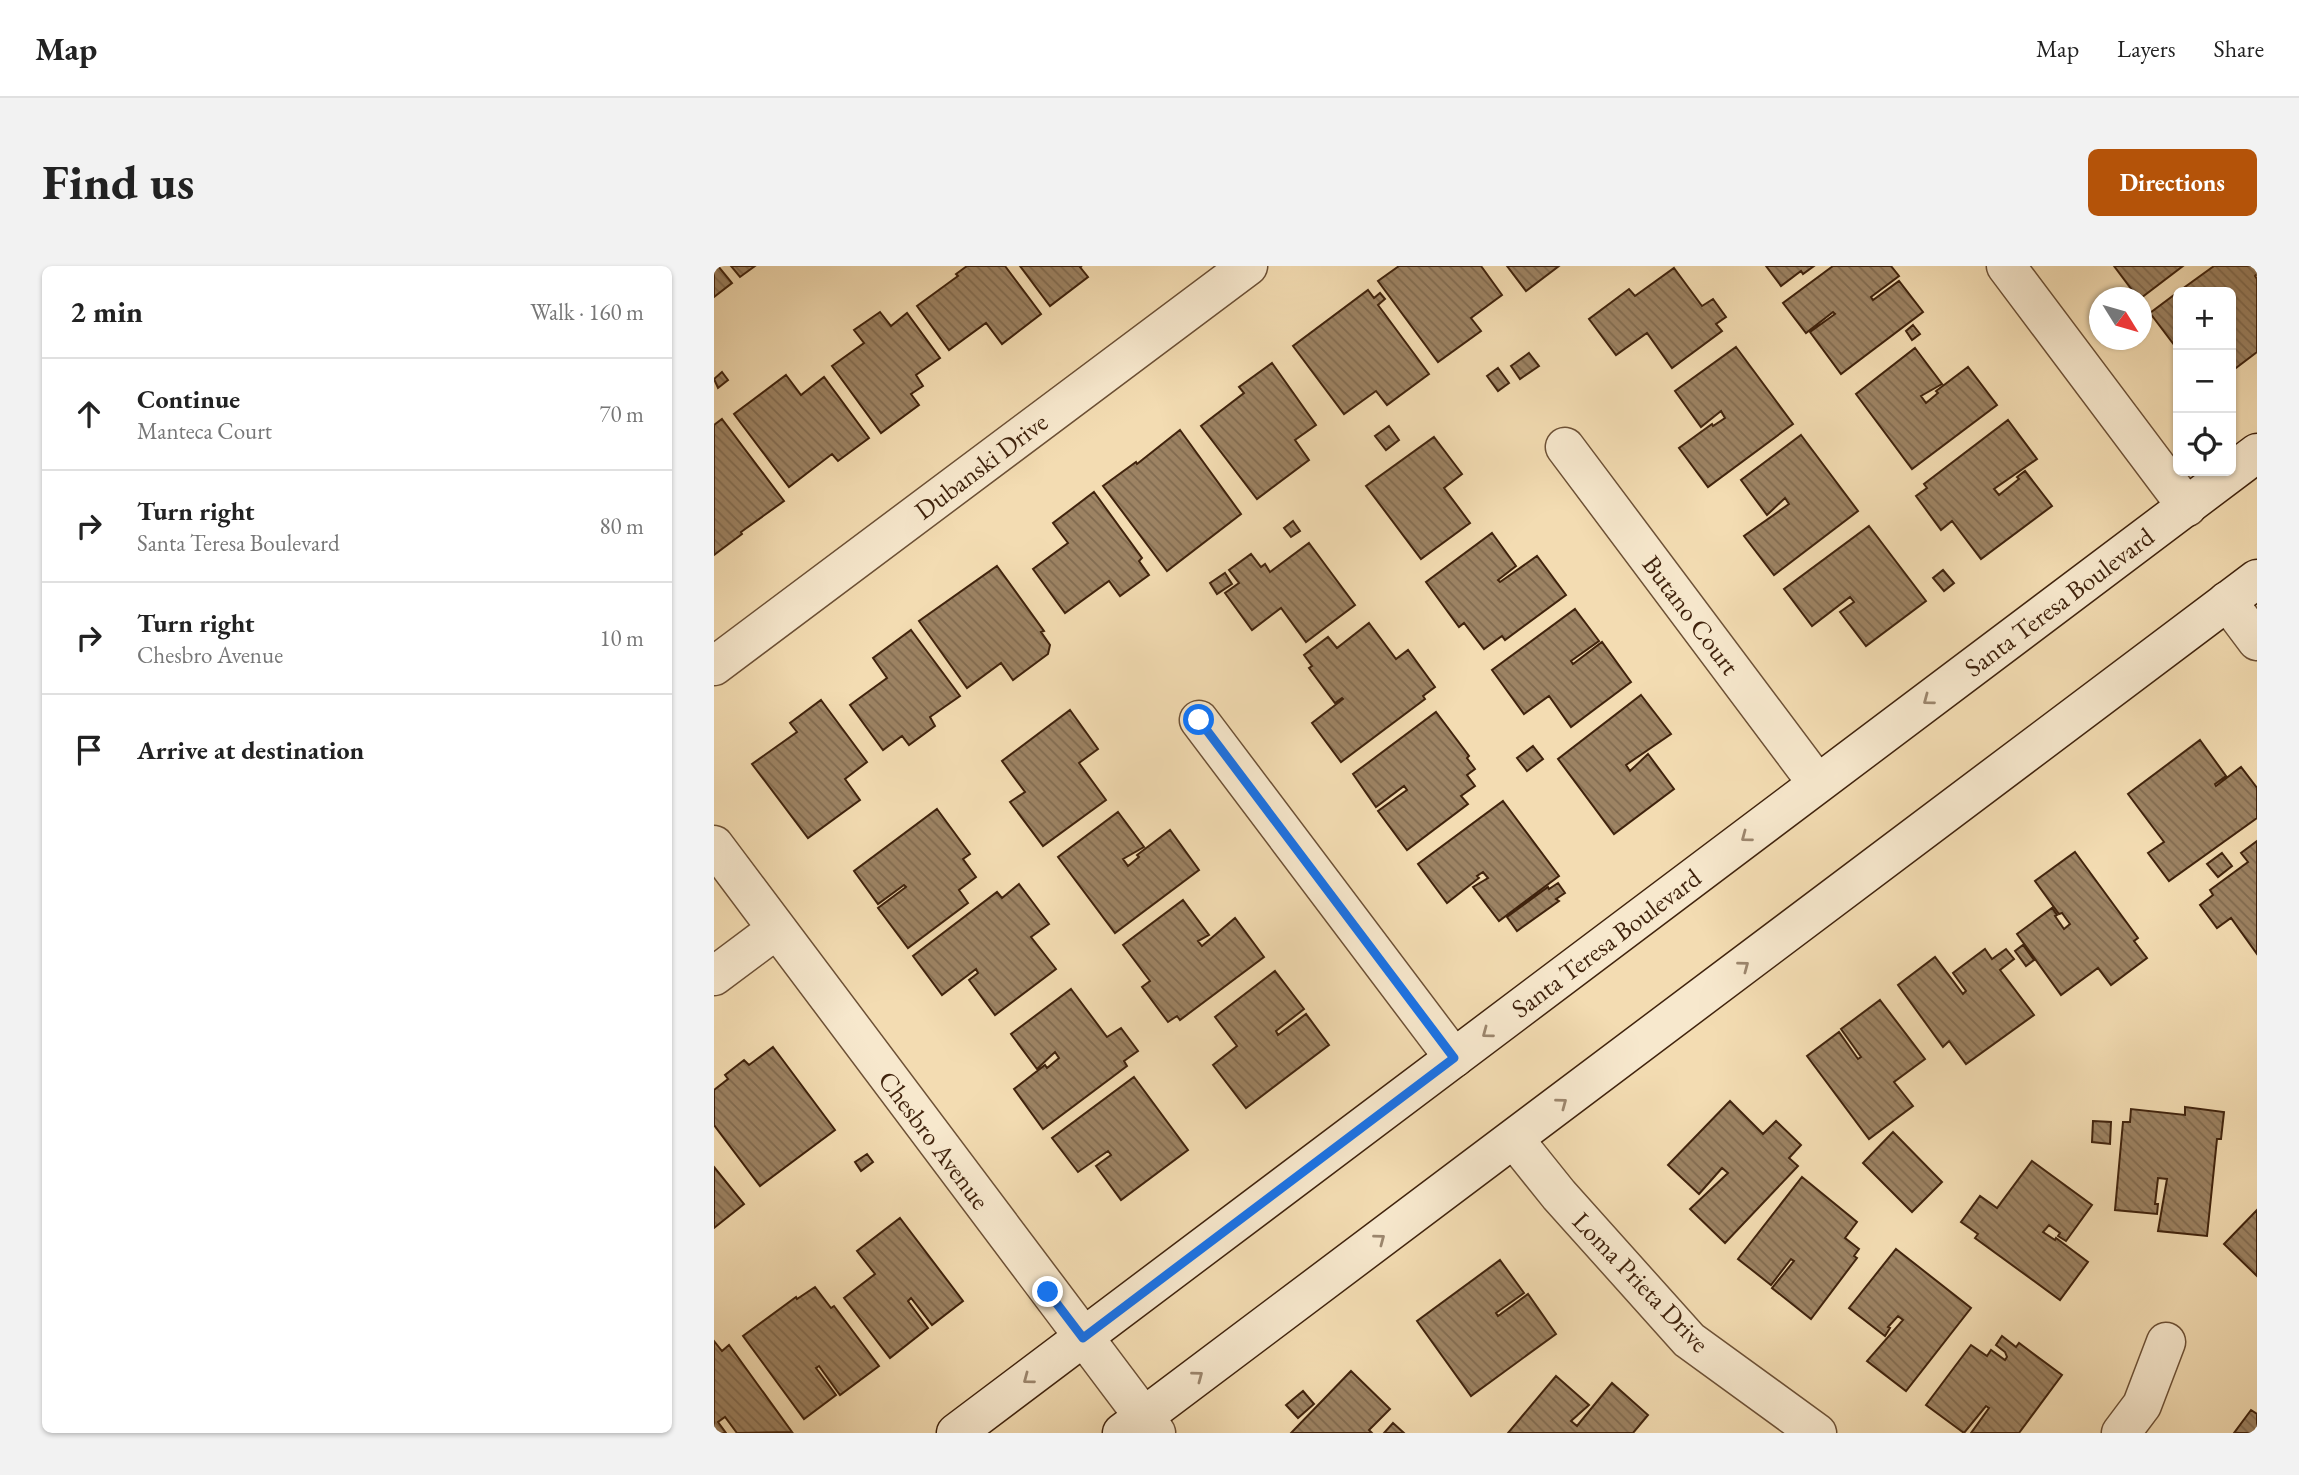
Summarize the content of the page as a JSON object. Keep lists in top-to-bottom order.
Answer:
{
  "streets": {
    "street": [
      "Dubanski Drive",
      "Santa Teresa Boulevard",
      "Butano Court",
      "Chesbro Avenue",
      "Loma Prieta Drive"
    ]
  },
  "crossings": [
    ["Santa Teresa Boulevard", "Butano Court"],
    ["Santa Teresa Boulevard", "Chesbro Avenue"]
  ],
  "north": "bottom right",
  "page": {
    "header": "Map",
    "nav": ["Map", "Layers", "Share"],
    "buttons": "Directions",
    "title": "Find us",
    "heading": ["2 min", "Walk · 160 m"],
    "map_buttons": ["+", "−"],
    "list": [
      ["Continue", "Manteca Court", "70 m"],
      ["Turn right", "Santa Teresa Boulevard", "80 m"],
      ["Turn right", "Chesbro Avenue", "10 m"],
      "Arrive at destination"
    ]
  }
}
